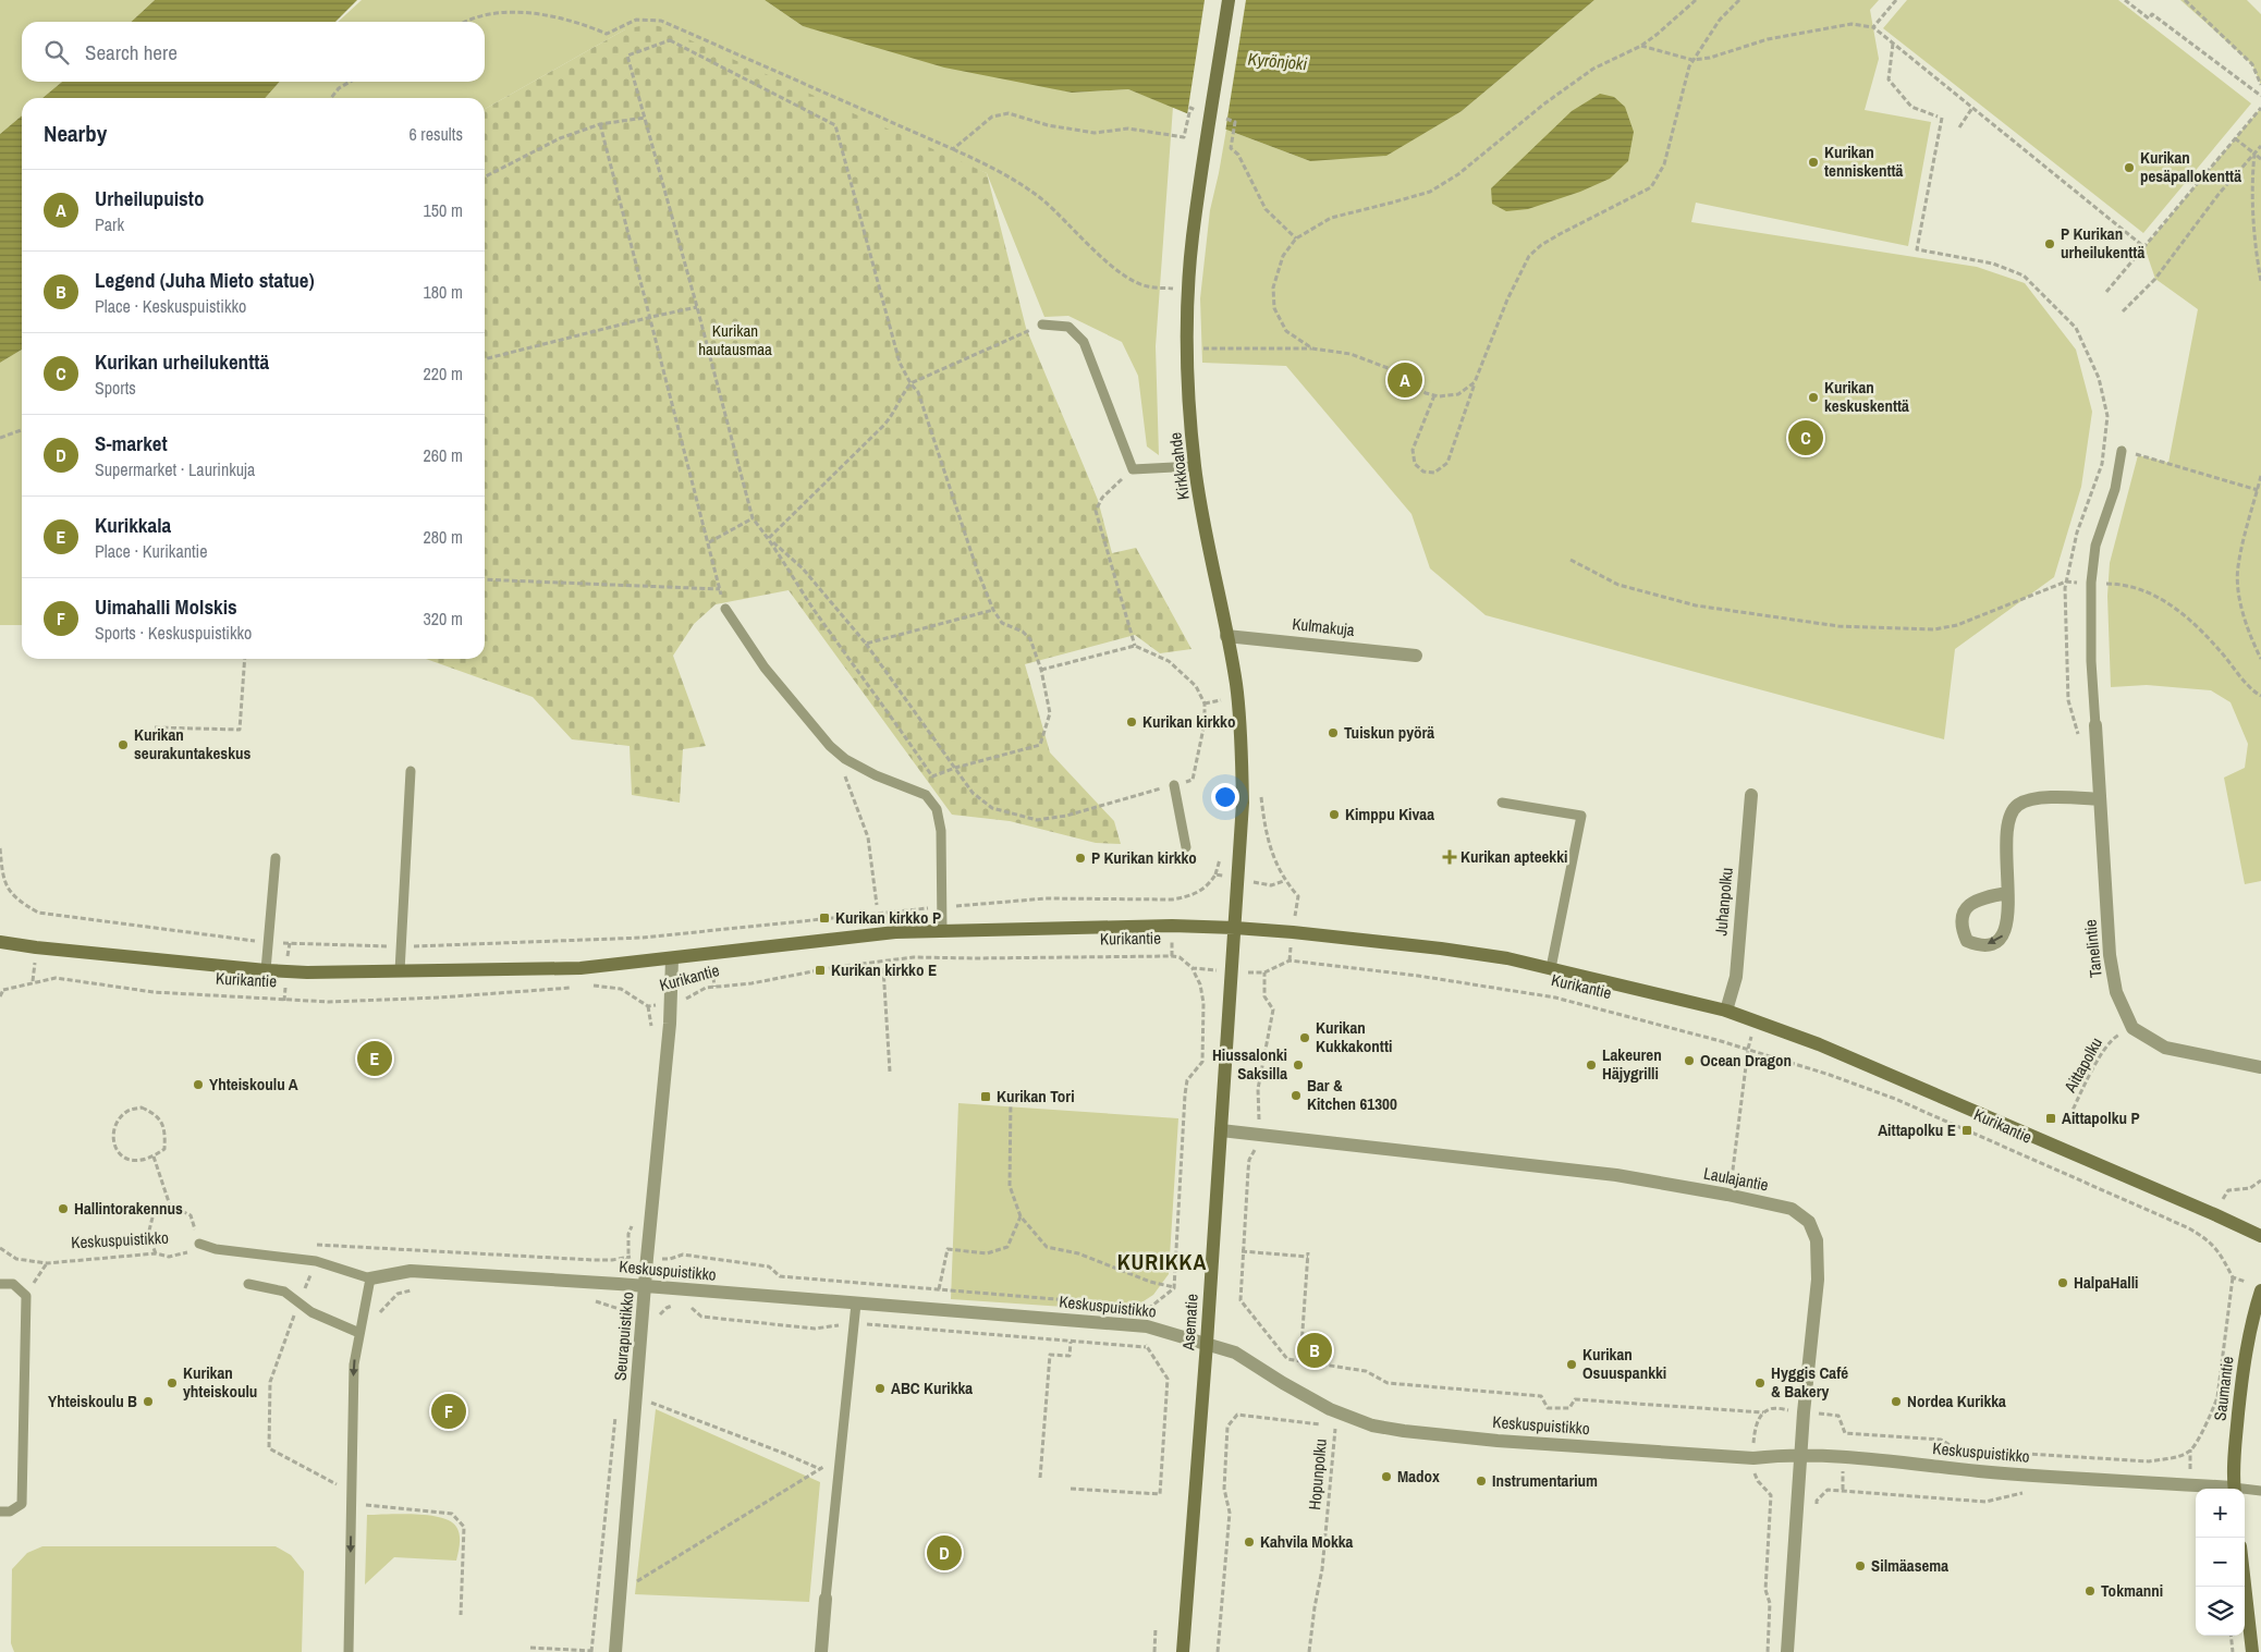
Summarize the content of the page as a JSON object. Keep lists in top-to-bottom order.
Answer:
{
  "streets": {
    "main road": [
      "Kirkkoahde",
      "Kurikantie",
      "Asematie",
      "Saumantie"
    ],
    "street": [
      "Kulmakuja",
      "Juhanpolku",
      "Tanelintie",
      "Laulajantie",
      "Keskuspuistikko",
      "Seurapuistikko"
    ],
    "path": ["Aittapolku", "Hopunpolku"]
  },
  "crossings": [
    ["Kirkkoahde", "Kulmakuja"],
    ["Kirkkoahde", "Kurikantie"],
    ["Kirkkoahde", "Asematie"],
    ["Juhanpolku", "Kurikantie"],
    ["Kurikantie", "Asematie"],
    ["Kurikantie", "Seurapuistikko"],
    ["Tanelintie", "Aittapolku"],
    ["Laulajantie", "Keskuspuistikko"],
    ["Laulajantie", "Asematie"],
    ["Keskuspuistikko", "Asematie"],
    ["Keskuspuistikko", "Seurapuistikko"]
  ],
  "districts": ["KURIKKA"],
  "water": ["Kyrönjoki"],
  "parks": ["Kurikan hautausmaa"],
  "places": {
    "other": [
      "Kurikan tenniskenttä",
      "Kurikan pesäpallokenttä",
      "P Kurikan urheilukenttä",
      "Kurikan keskuskenttä",
      "Kurikan kirkko",
      "Tuiskun pyörä",
      "Kurikan seurakuntakeskus",
      "Kimppu Kivaa",
      "P Kurikan kirkko",
      "Kurikan Kukkakontti",
      "Ocean Dragon",
      "Hiussalonki Saksilla",
      "Lakeuren Häjygrilli",
      "Yhteiskoulu A",
      "Bar & Kitchen 61300",
      "Hallintorakennus",
      "HalpaHalli",
      "Kurikan Osuuspankki",
      "Kurikan yhteiskoulu",
      "Hyggis Café & Bakery",
      "ABC Kurikka",
      "Yhteiskoulu B",
      "Nordea Kurikka",
      "Madox",
      "Instrumentarium",
      "Kahvila Mokka",
      "Silmäasema",
      "Tokmanni"
    ],
    "health": ["Kurikan apteekki"],
    "transit": [
      "Kurikan kirkko P",
      "Kurikan kirkko E",
      "Kurikan Tori",
      "Aittapolku P",
      "Aittapolku E"
    ]
  },
  "page": {
    "search": "Search here",
    "heading": ["Nearby", "6 results"],
    "list": [
      {
        "mark": "A",
        "name": "Urheilupuisto",
        "note": "Park",
        "value": "150 m"
      },
      {
        "mark": "B",
        "name": "Legend (Juha Mieto statue)",
        "note": "Place · Keskuspuistikko",
        "value": "180 m"
      },
      {
        "mark": "C",
        "name": "Kurikan urheilukenttä",
        "note": "Sports",
        "value": "220 m"
      },
      {
        "mark": "D",
        "name": "S-market",
        "note": "Supermarket · Laurinkuja",
        "value": "260 m"
      },
      {
        "mark": "E",
        "name": "Kurikkala",
        "note": "Place · Kurikantie",
        "value": "280 m"
      },
      {
        "mark": "F",
        "name": "Uimahalli Molskis",
        "note": "Sports · Keskuspuistikko",
        "value": "320 m"
      }
    ],
    "pins": [
      "A",
      "C",
      "E",
      "B",
      "F",
      "D"
    ],
    "map_buttons": ["+", "−"]
  }
}
